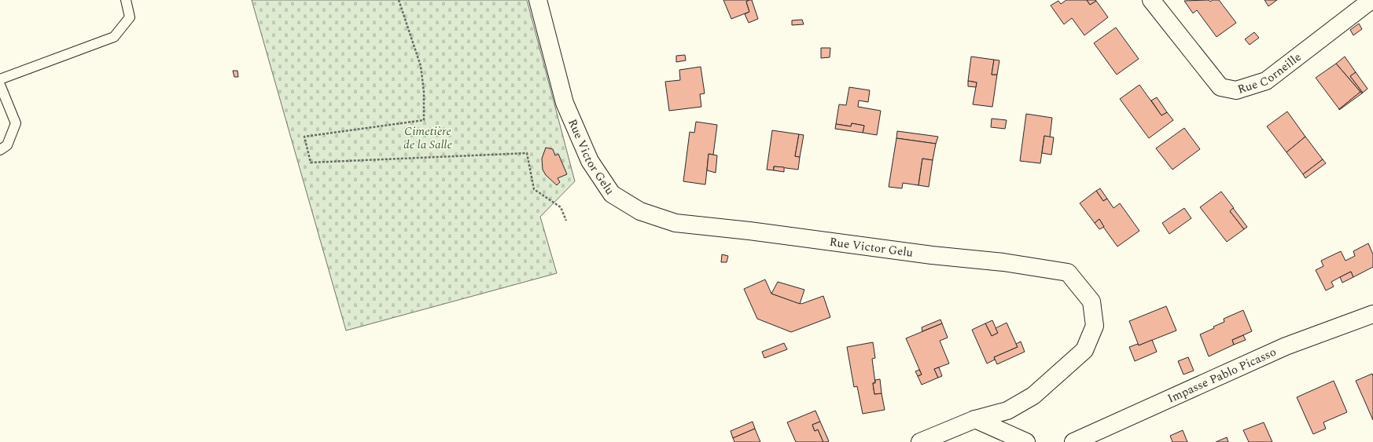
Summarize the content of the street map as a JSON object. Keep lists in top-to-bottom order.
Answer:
{
  "streets": {
    "street": ["Rue Corneille", "Rue Victor Gelu", "Impasse Pablo Picasso"]
  },
  "parks": ["Cimetière de la Salle"]
}
